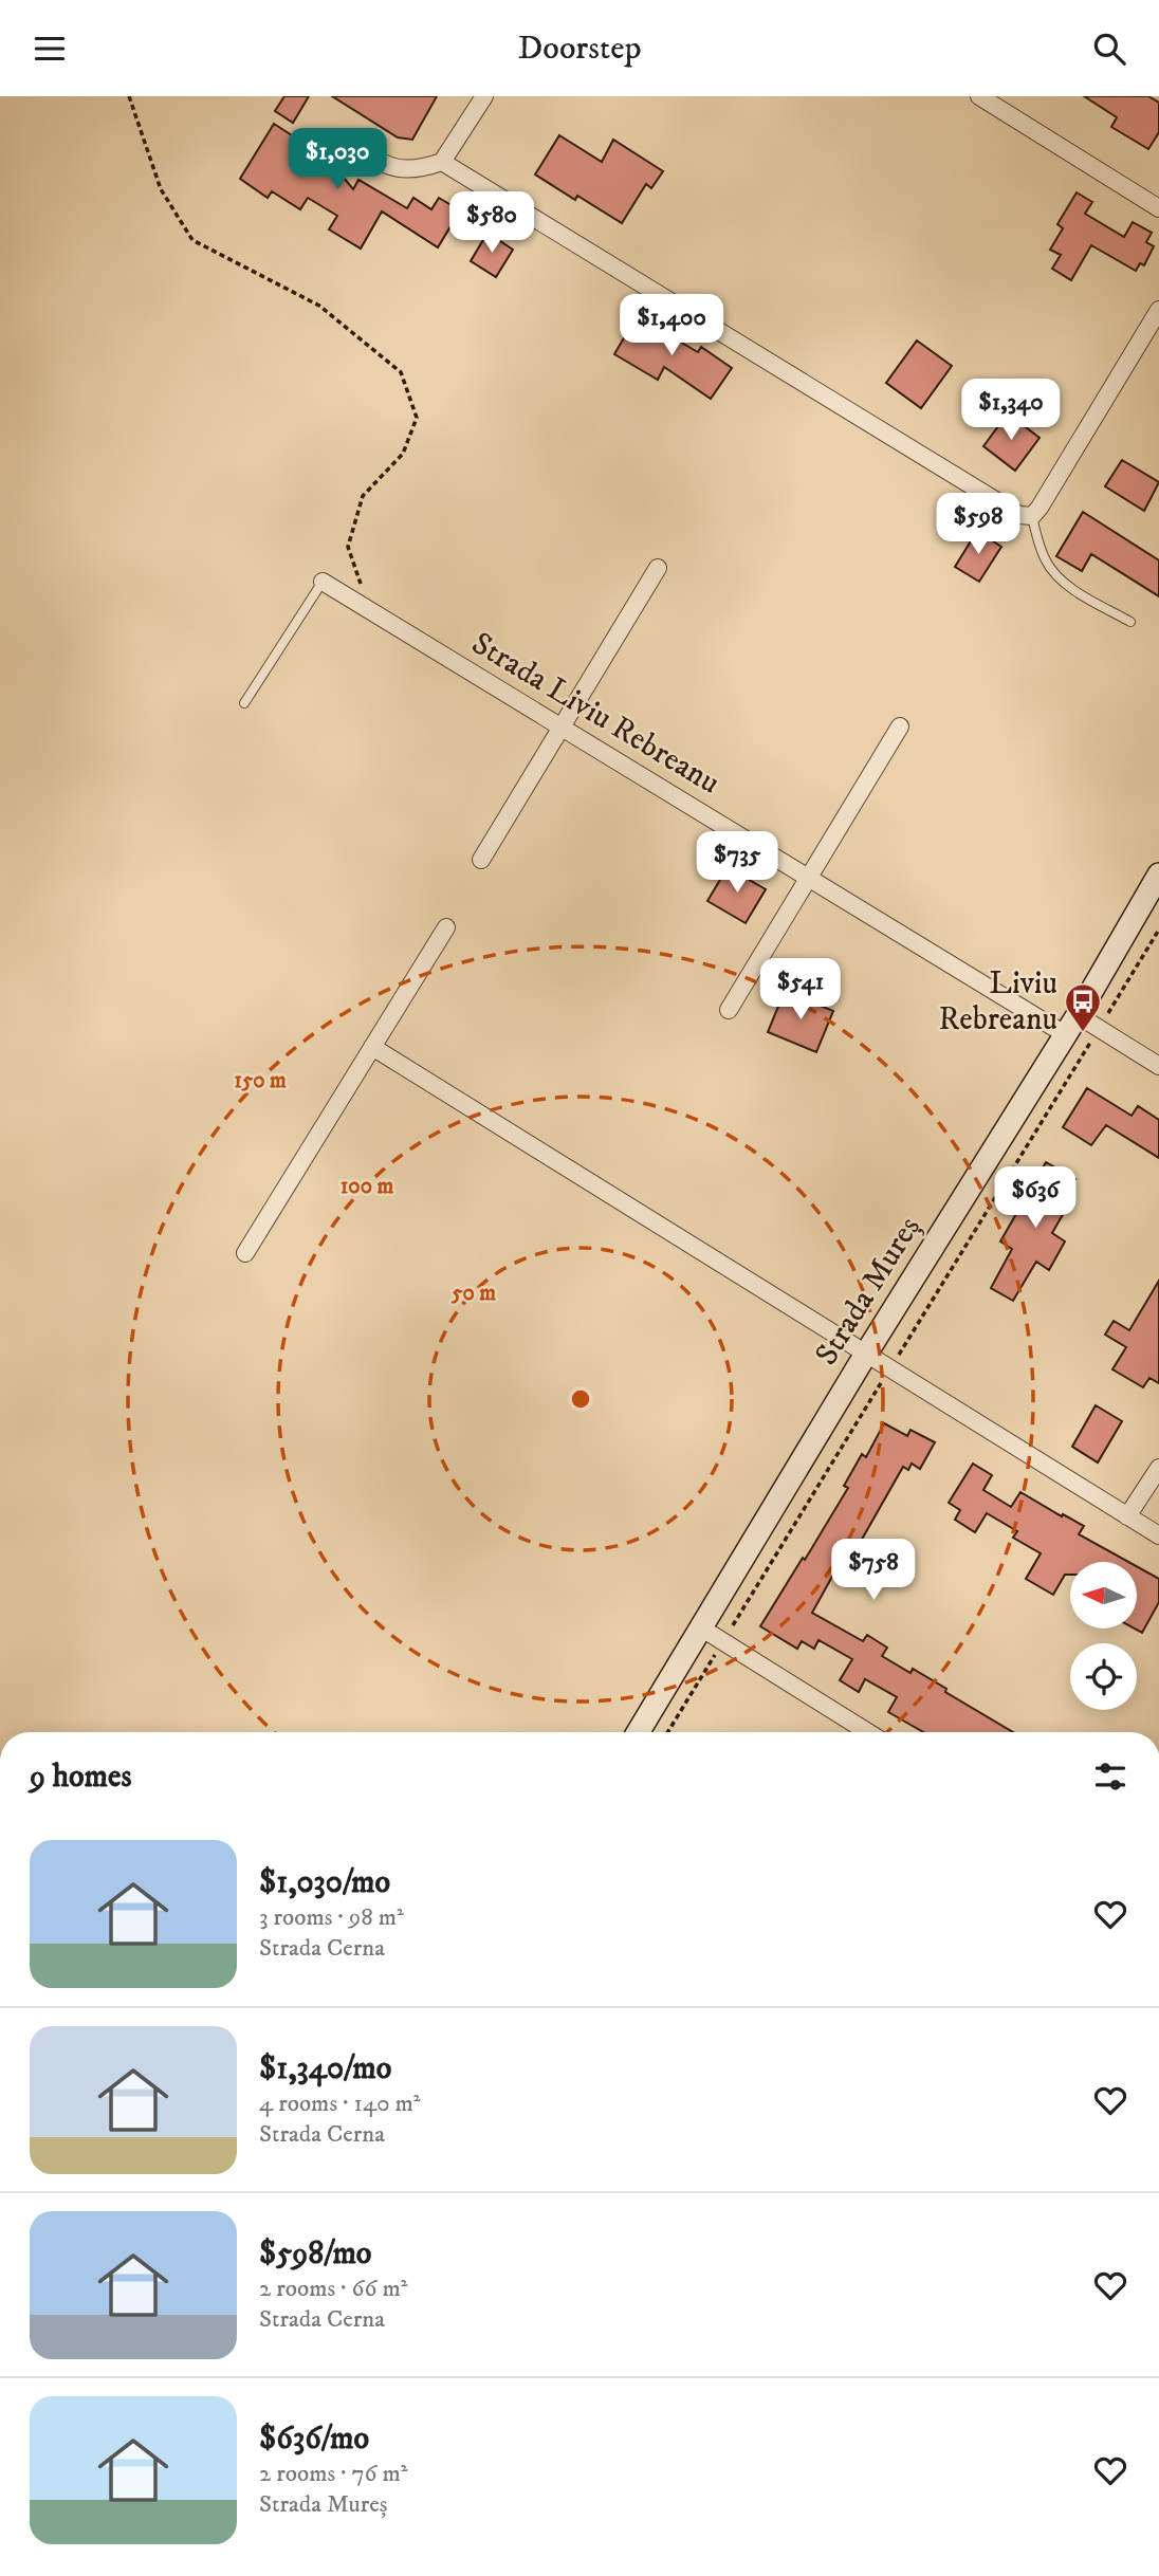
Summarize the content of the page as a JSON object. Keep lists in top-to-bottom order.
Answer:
{
  "streets": {
    "street": ["Strada Liviu Rebreanu", "Strada Mureș"]
  },
  "crossings": [
    ["Strada Liviu Rebreanu", "Strada Mureș"]
  ],
  "places": {
    "bus stop": ["Liviu Rebreanu"]
  },
  "north": "left",
  "page": {
    "header": "Doorstep",
    "price": [
      "$1,030",
      "$580",
      "$1,400",
      "$1,340",
      "$598",
      "$735",
      "$541",
      "$636",
      "$758"
    ],
    "heading": "9 homes",
    "list": [
      {
        "name": "$1,030/mo",
        "note": "3 rooms · 98 m² · Strada Cerna"
      },
      {
        "name": "$1,340/mo",
        "note": "4 rooms · 140 m² · Strada Cerna"
      },
      {
        "name": "$598/mo",
        "note": "2 rooms · 66 m² · Strada Cerna"
      },
      {
        "name": "$636/mo",
        "note": "2 rooms · 76 m² · Strada Mureș"
      }
    ]
  },
  "rings": ["150 m", "100 m", "50 m"]
}
